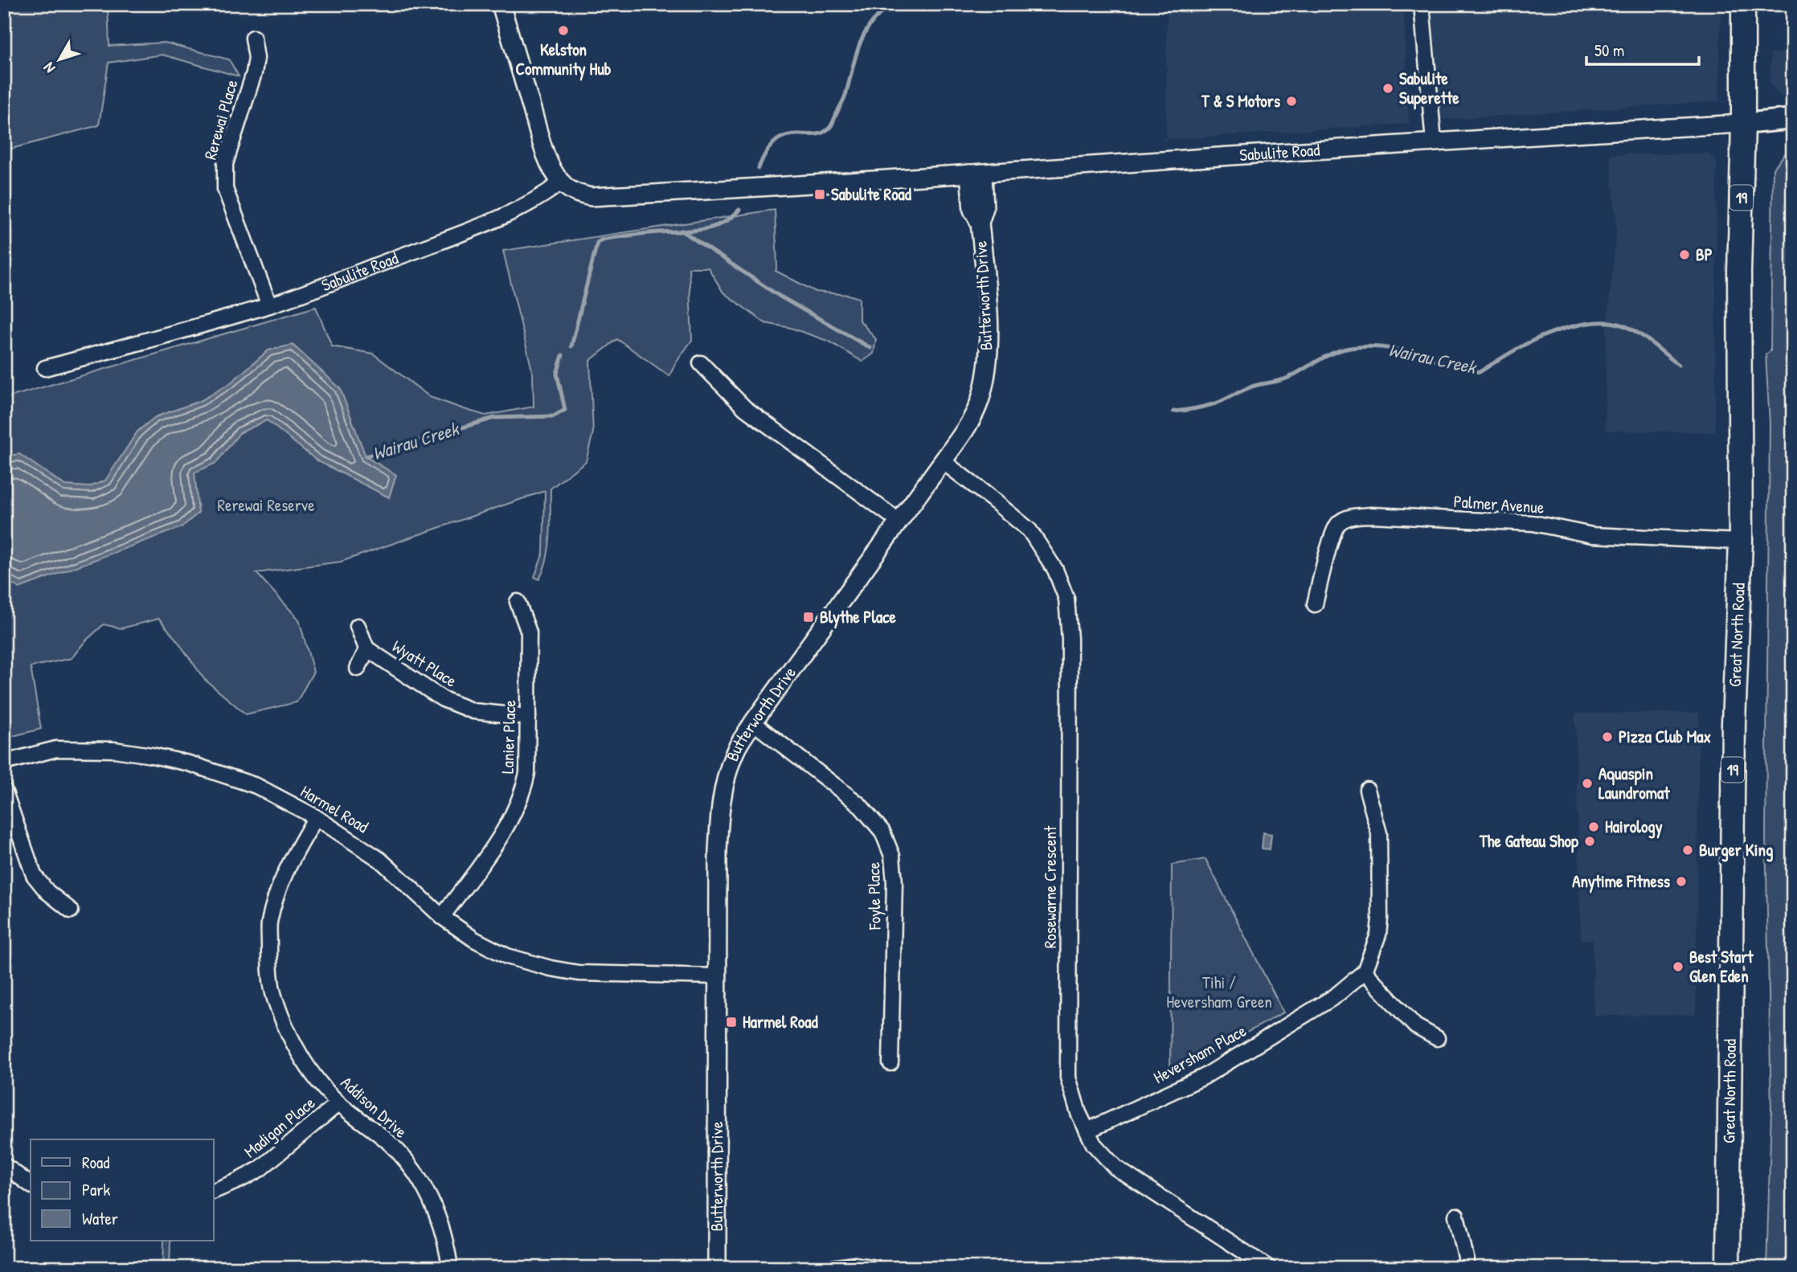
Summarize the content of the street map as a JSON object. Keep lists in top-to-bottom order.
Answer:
{
  "streets": {
    "main road": ["19", "Great North Road"],
    "street": [
      "Rerewai Place",
      "Sabulite Road",
      "Butterworth Drive",
      "Palmer Avenue",
      "Wyatt Place",
      "Lanier Place",
      "Harmel Road",
      "Rosewarne Crescent",
      "Foyle Place",
      "Heversham Place",
      "Addison Drive",
      "Madigan Place"
    ]
  },
  "crossings": [
    ["Rerewai Place", "Sabulite Road"],
    ["Sabulite Road", "Butterworth Drive"],
    ["Sabulite Road", "Great North Road"],
    ["Butterworth Drive", "Harmel Road"],
    ["Butterworth Drive", "Rosewarne Crescent"],
    ["Butterworth Drive", "Foyle Place"],
    ["Palmer Avenue", "Great North Road"],
    ["Wyatt Place", "Lanier Place"],
    ["Lanier Place", "Harmel Road"],
    ["Harmel Road", "Addison Drive"],
    ["Rosewarne Crescent", "Heversham Place"],
    ["Addison Drive", "Madigan Place"]
  ],
  "water": ["Wairau Creek"],
  "parks": ["Rerewai Reserve", "Tihi / Heversham Green"],
  "places": {
    "other": [
      "Kelston Community Hub",
      "Sabulite Superette",
      "T & S Motors",
      "BP",
      "Pizza Club Max",
      "Aquaspin Laundromat",
      "Hairology",
      "The Gateau Shop",
      "Burger King",
      "Anytime Fitness",
      "Best Start Glen Eden"
    ],
    "transit": ["Sabulite Road", "Blythe Place", "Harmel Road"]
  },
  "legend": ["Road", "Park", "Water"],
  "scale_bar": "50 m",
  "north": "bottom left"
}
